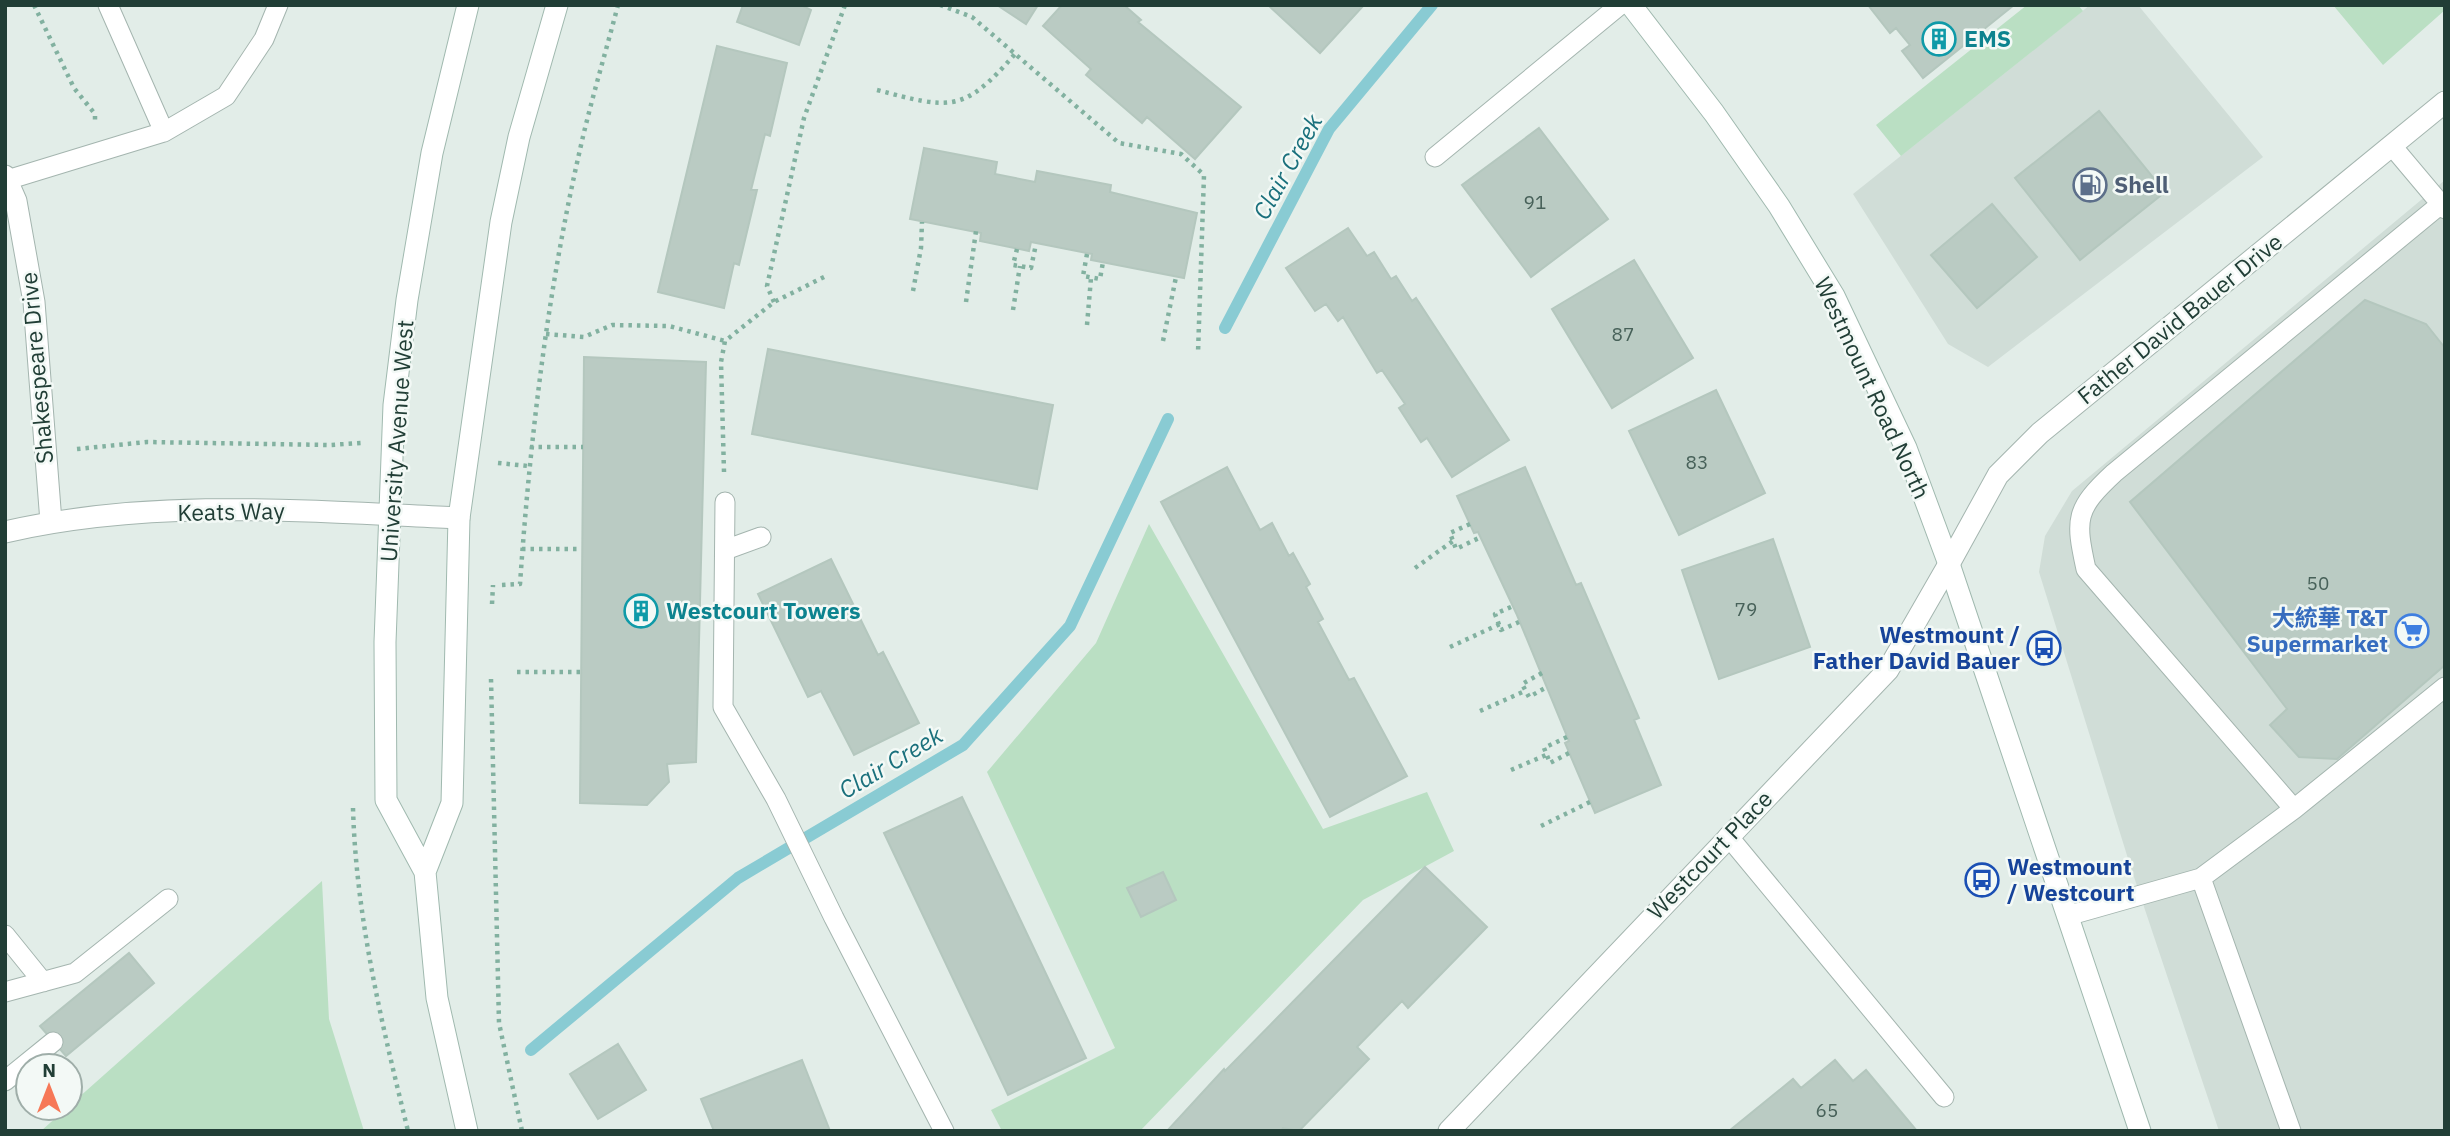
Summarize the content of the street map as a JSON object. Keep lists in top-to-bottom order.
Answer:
{
  "streets": {
    "main road": [
      "Father David Bauer Drive",
      "Shakespeare Drive",
      "Westmount Road North",
      "University Avenue West",
      "Keats Way",
      "Westcourt Place"
    ]
  },
  "crossings": [
    ["Father David Bauer Drive", "Westmount Road North"],
    ["Father David Bauer Drive", "Westcourt Place"],
    ["Shakespeare Drive", "Keats Way"],
    ["Westmount Road North", "Westcourt Place"],
    ["University Avenue West", "Keats Way"]
  ],
  "water": ["Clair Creek"],
  "places": {
    "building": ["EMS", "Westcourt Towers"],
    "fuel station": ["Shell"],
    "supermarket": ["大統華 T&T Supermarket"],
    "bus stop": ["Westmount / Father David Bauer", "Westmount / Westcourt"]
  },
  "house_numbers": [
    "91",
    "87",
    "83",
    "50",
    "79",
    "65"
  ],
  "north": "top"
}
